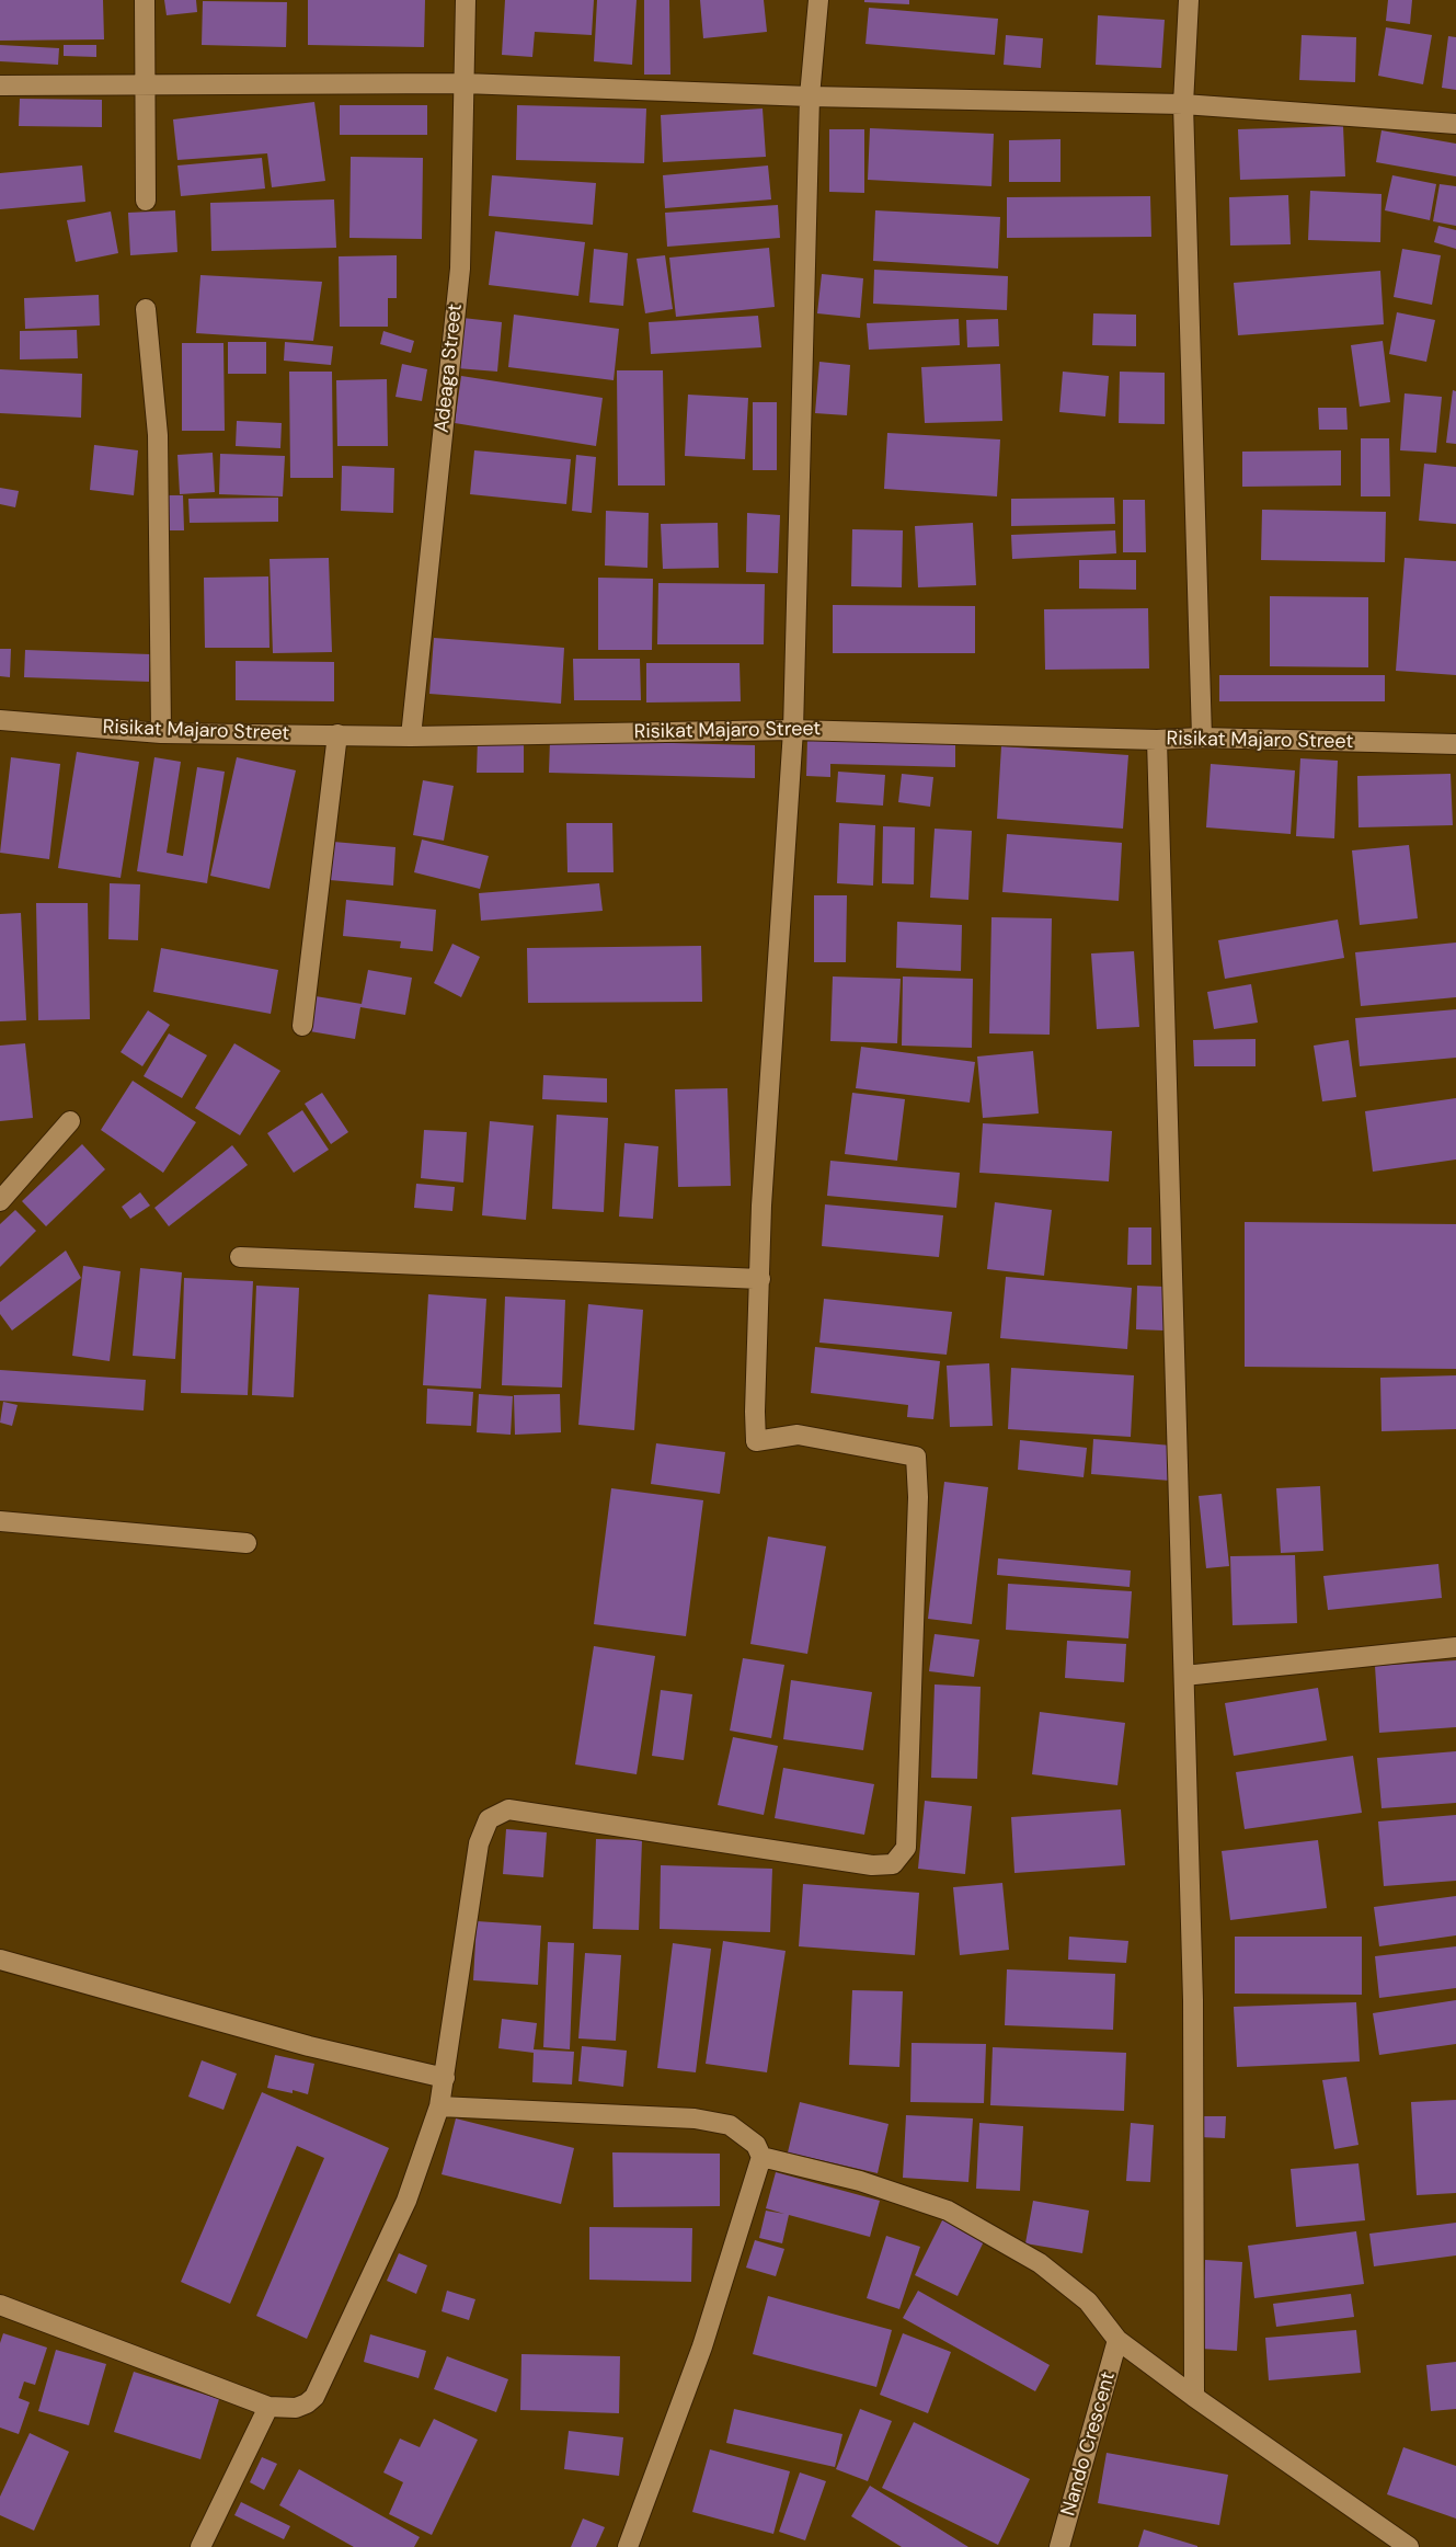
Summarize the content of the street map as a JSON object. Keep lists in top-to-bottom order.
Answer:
{
  "streets": {
    "street": ["Adeaga Street", "Risikat Majaro Street", "Nando Crescent"]
  },
  "crossings": [
    ["Adeaga Street", "Risikat Majaro Street"]
  ]
}
